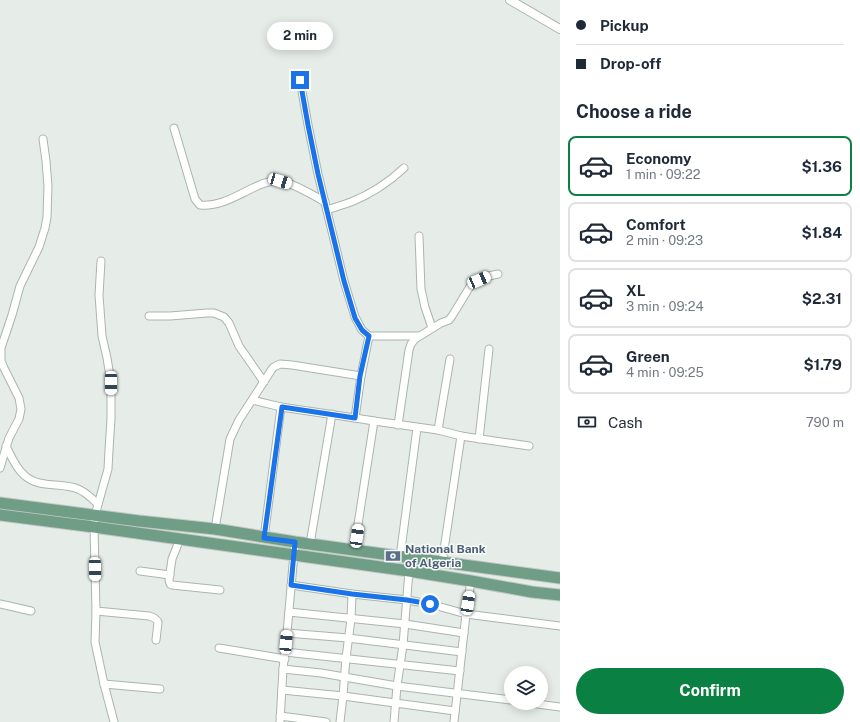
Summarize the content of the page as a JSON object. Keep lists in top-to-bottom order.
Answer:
{
  "places": {
    "bank": ["National Bank of Algeria"]
  },
  "page": {
    "banner": ["Pickup", "Drop-off"],
    "bubble": "2 min",
    "heading": "Choose a ride",
    "list": [
      {
        "name": "Economy",
        "note": "1 min · 09:22",
        "value": "$1.36"
      },
      {
        "name": "Comfort",
        "note": "2 min · 09:23",
        "value": "$1.84"
      },
      {
        "name": "XL",
        "note": "3 min · 09:24",
        "value": "$2.31"
      },
      {
        "name": "Green",
        "note": "4 min · 09:25",
        "value": "$1.79"
      }
    ],
    "pay": ["Cash", "790 m"],
    "buttons": "Confirm"
  }
}
